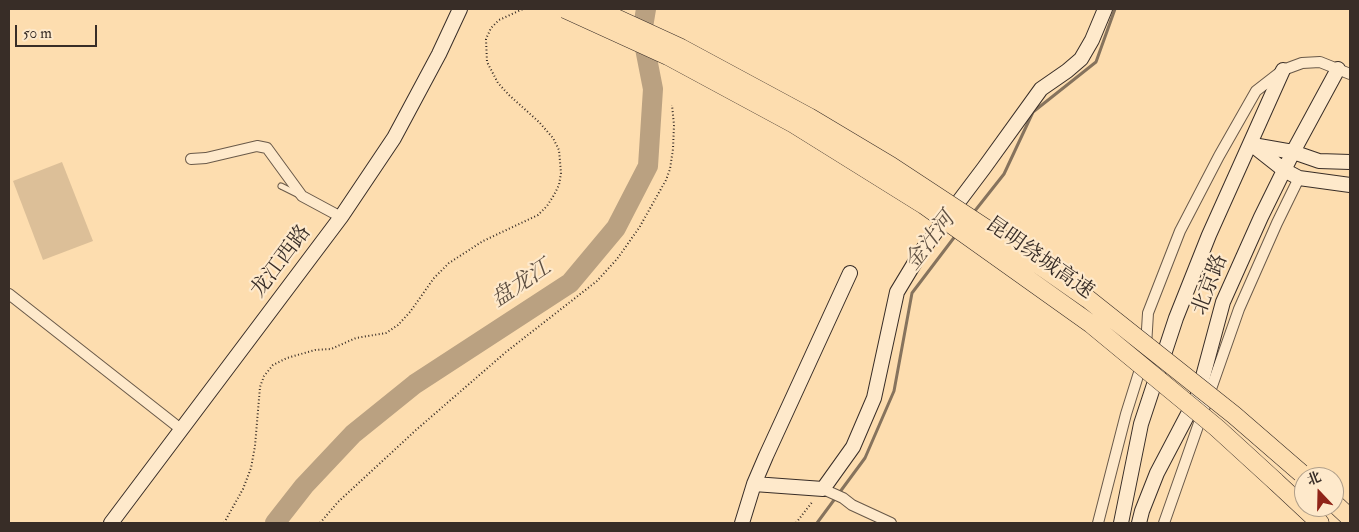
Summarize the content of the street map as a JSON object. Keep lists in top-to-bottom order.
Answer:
{
  "streets": {
    "highway": ["昆明绕城高速"],
    "street": ["龙江西路", "北京路"]
  },
  "water": ["金汁河", "盘龙江"],
  "scale_bar": "50 m",
  "north": "top"
}
